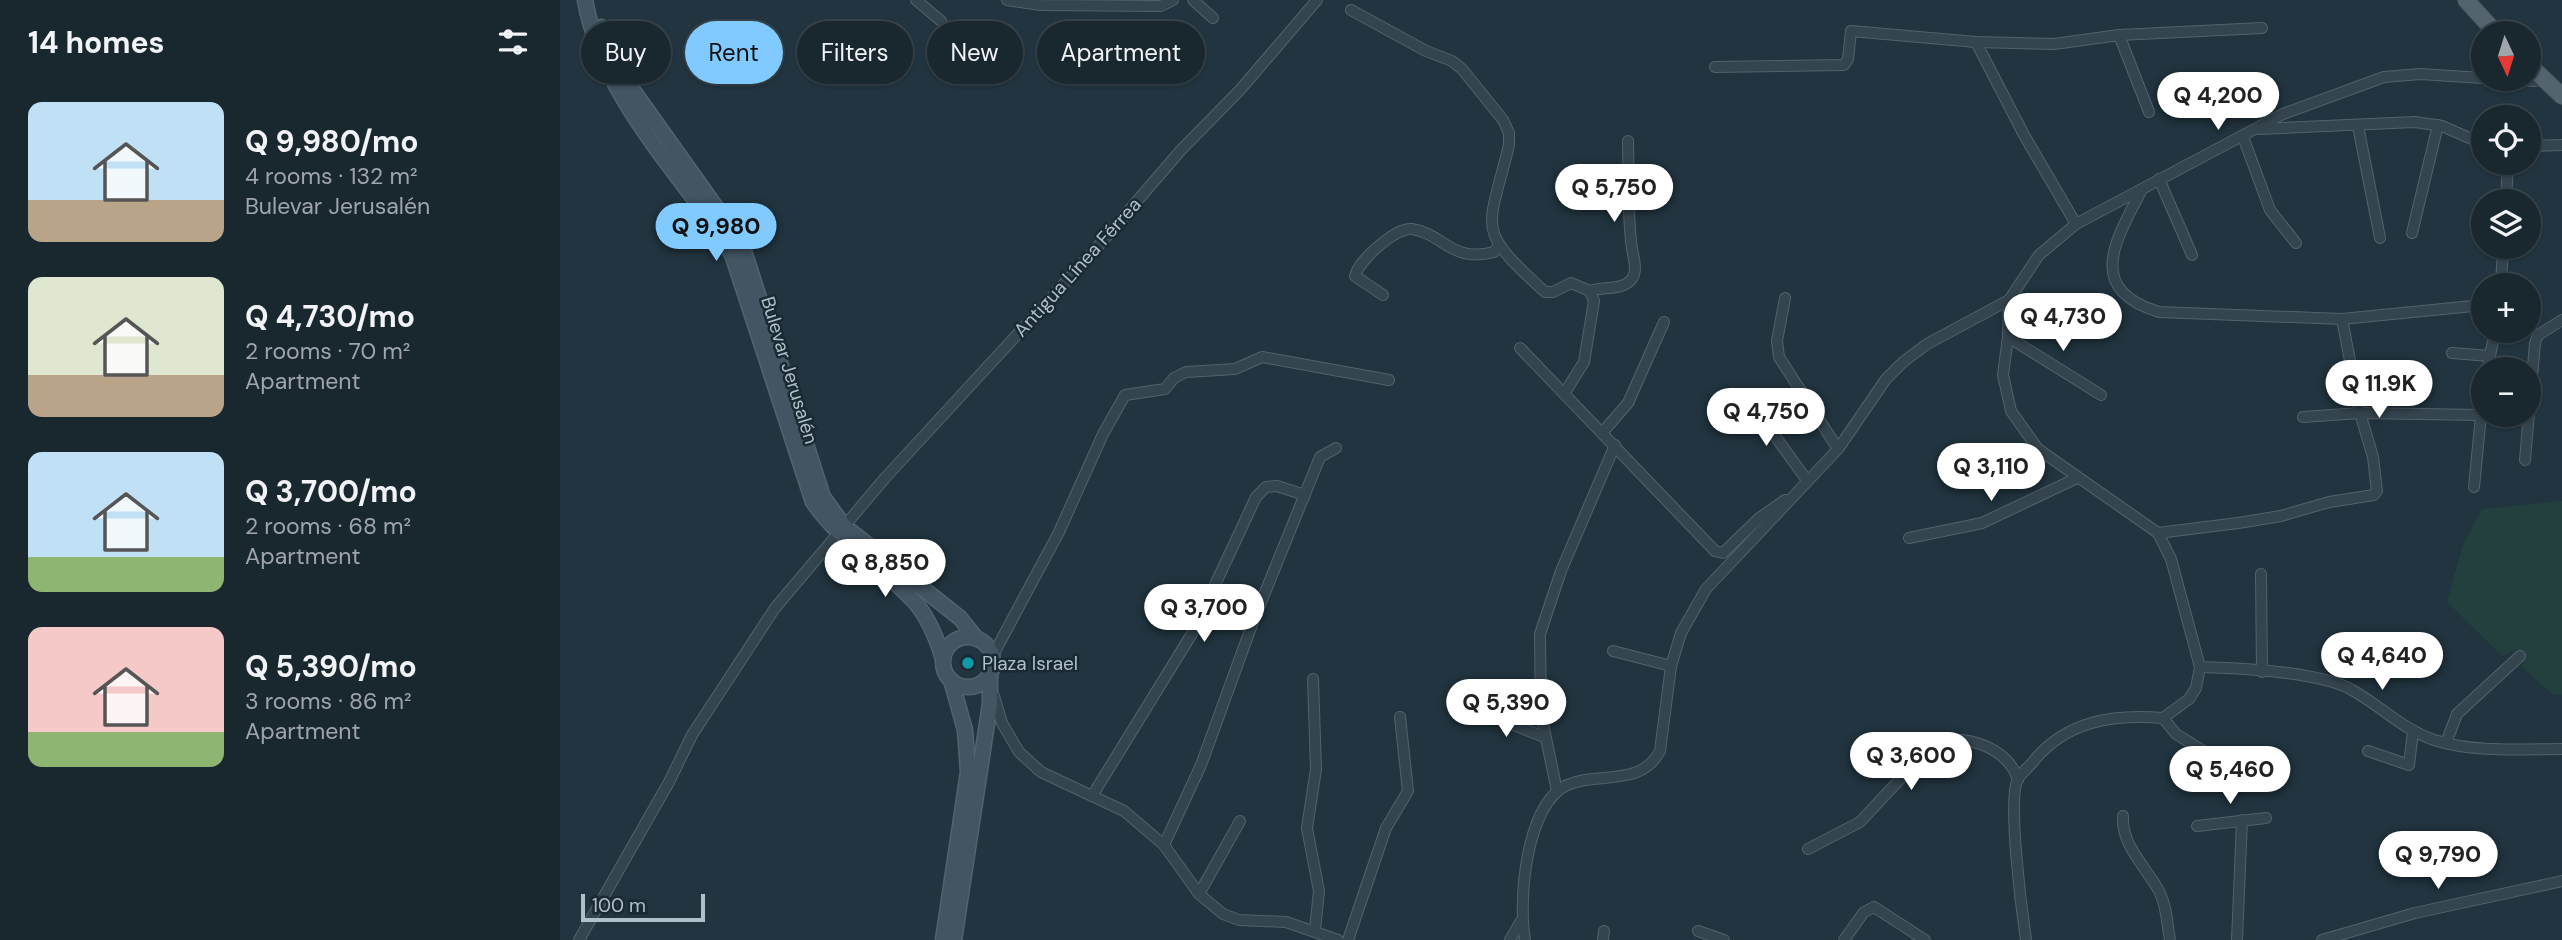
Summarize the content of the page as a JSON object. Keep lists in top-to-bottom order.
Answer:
{
  "streets": {
    "main road": ["Bulevar Jerusalén"],
    "street": ["Antigua Línea Férrea"]
  },
  "crossings": [
    ["Antigua Línea Férrea", "Bulevar Jerusalén"]
  ],
  "places": ["Plaza Israel"],
  "scale_bar": "100 m",
  "north": "bottom",
  "page": {
    "heading": "14 homes",
    "map_buttons": ["+", "−"],
    "chip": [
      "Buy",
      "Rent",
      "Filters",
      "New",
      "Apartment"
    ],
    "price": [
      "Q 4,200",
      "Q 5,750",
      "Q 9,980",
      "Q 4,730",
      "Q 11.9K",
      "Q 4,750",
      "Q 3,110",
      "Q 8,850",
      "Q 3,700",
      "Q 4,640",
      "Q 5,390",
      "Q 3,600",
      "Q 5,460",
      "Q 9,790"
    ],
    "list": [
      {
        "name": "Q 9,980/mo",
        "note": "4 rooms · 132 m² · Bulevar Jerusalén"
      },
      {
        "name": "Q 4,730/mo",
        "note": "2 rooms · 70 m² · Apartment"
      },
      {
        "name": "Q 3,700/mo",
        "note": "2 rooms · 68 m² · Apartment"
      },
      {
        "name": "Q 5,390/mo",
        "note": "3 rooms · 86 m² · Apartment"
      }
    ],
    "scale": "100 m"
  }
}
